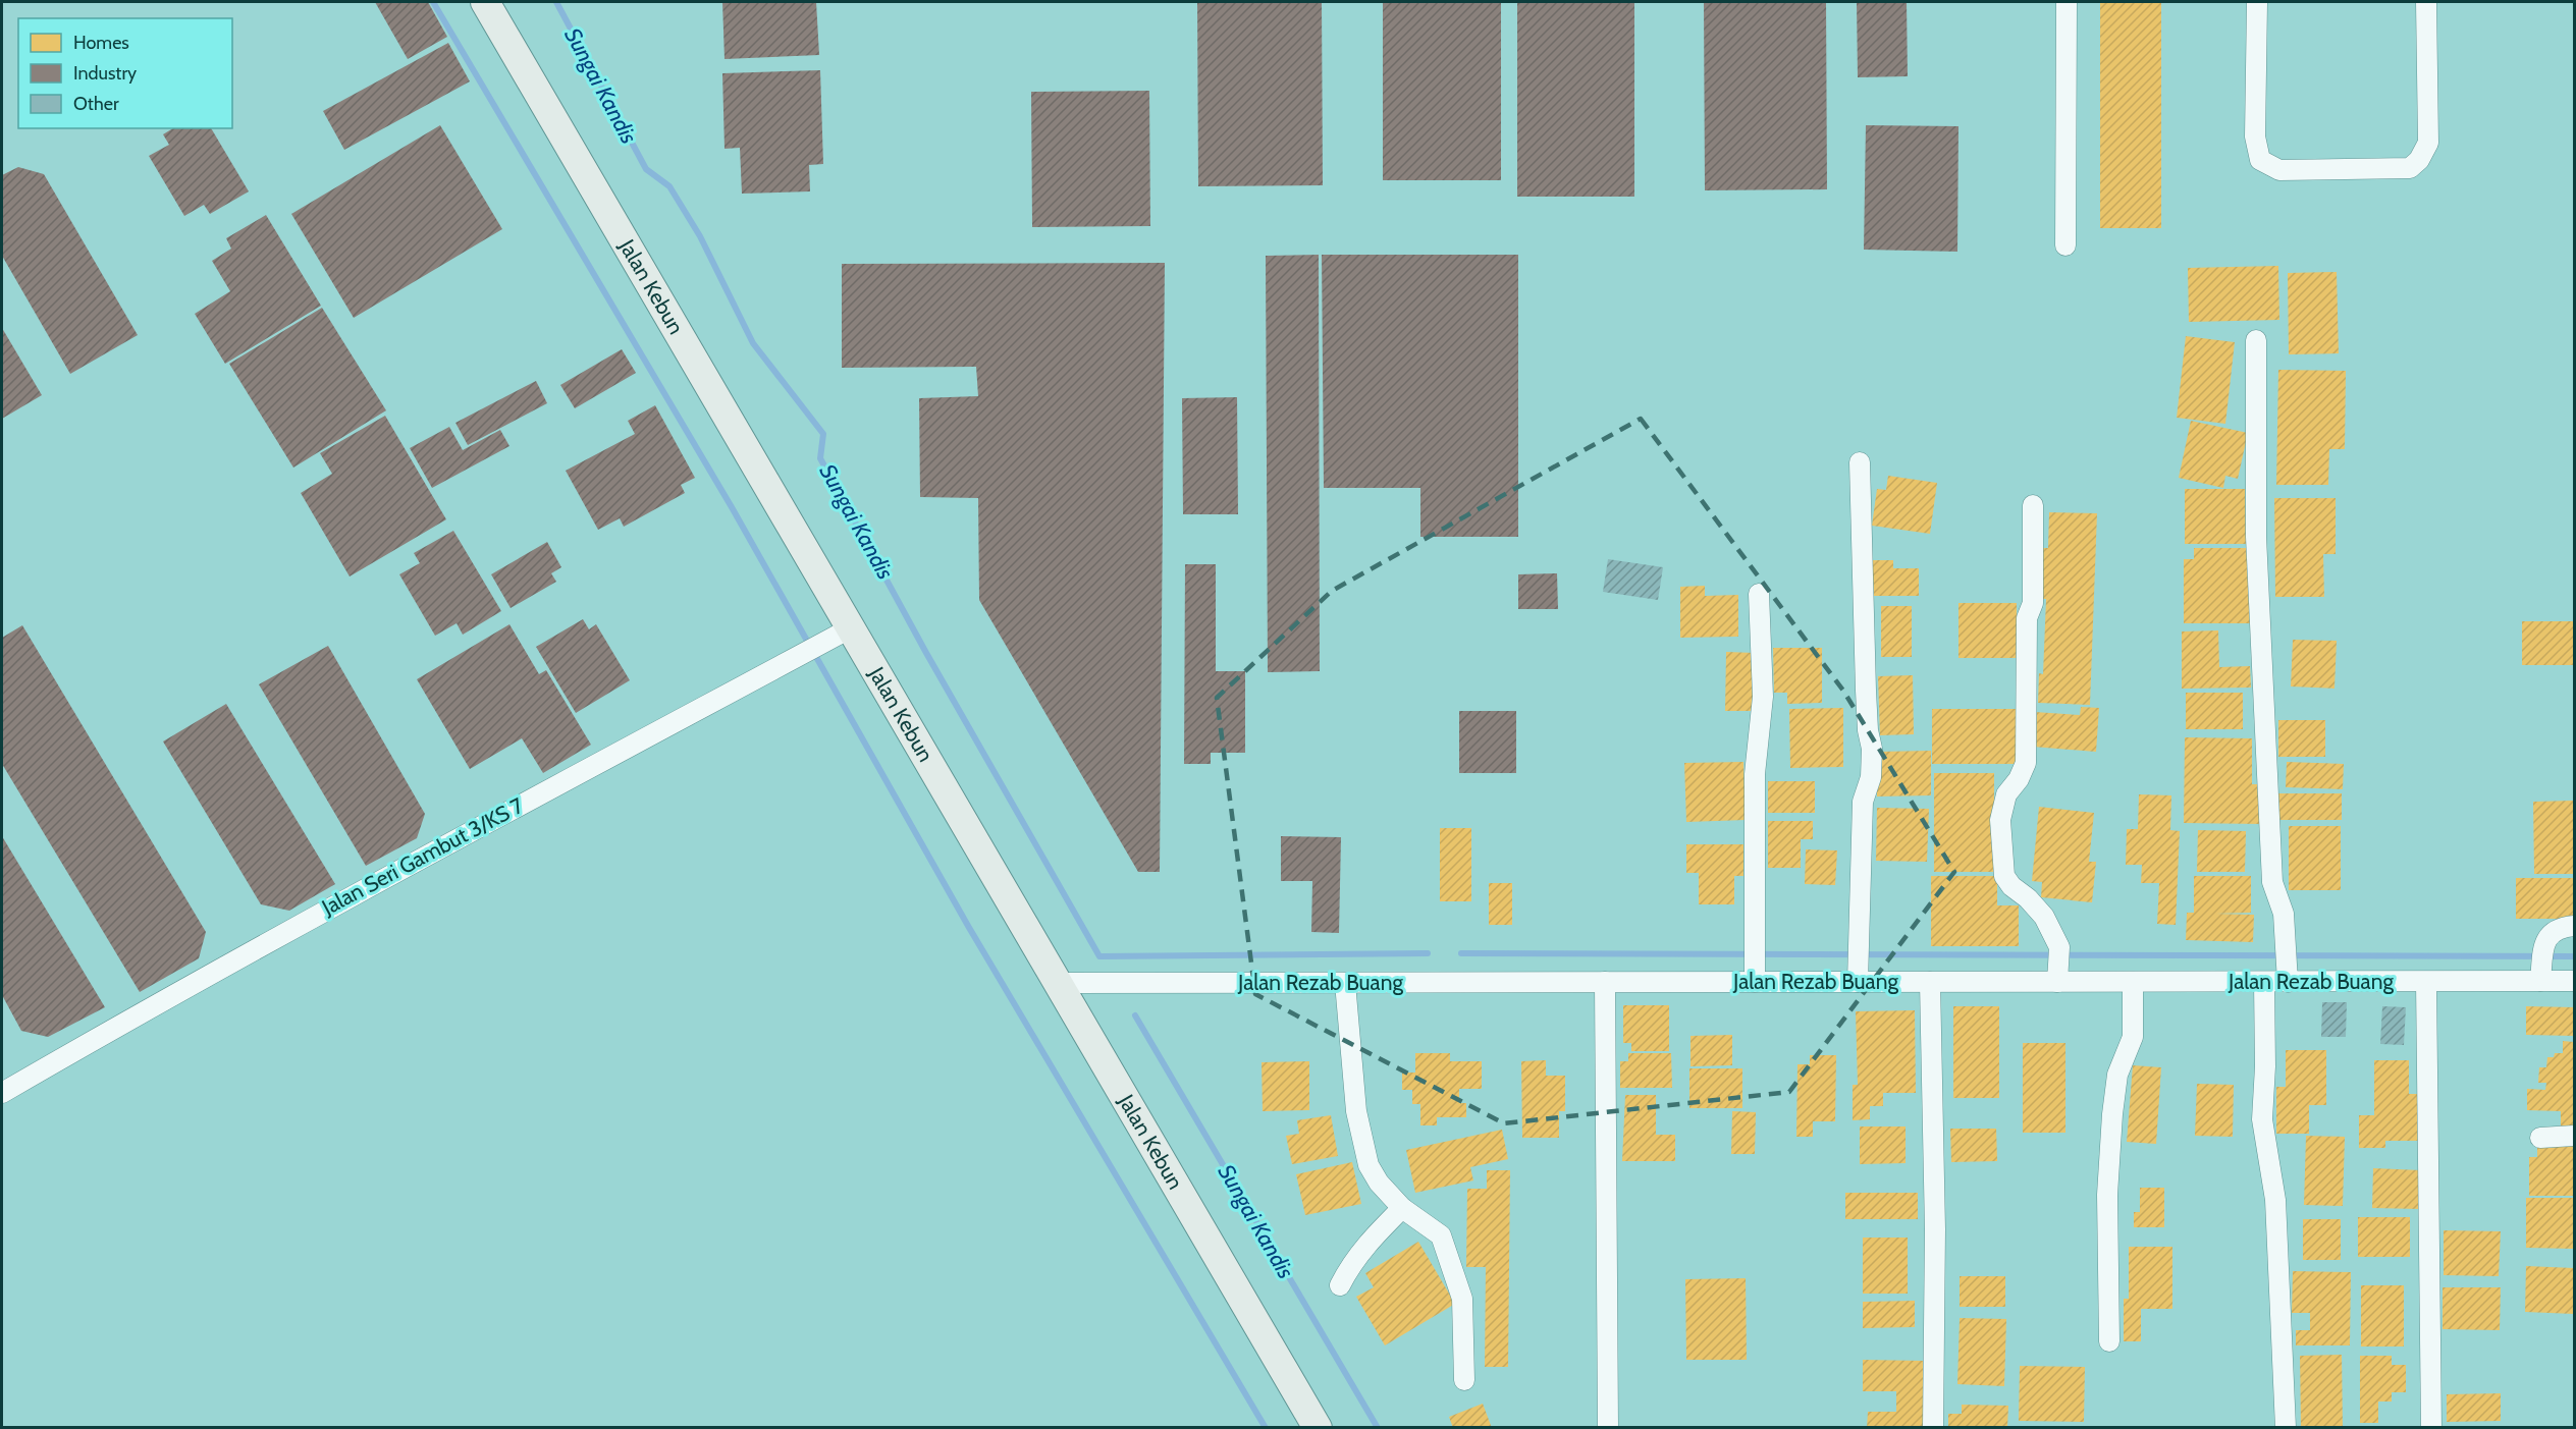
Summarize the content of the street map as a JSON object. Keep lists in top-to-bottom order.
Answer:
{
  "streets": {
    "main road": ["Jalan Kebun"],
    "street": ["Jalan Seri Gambut 3/KS 7", "Jalan Rezab Buang"]
  },
  "crossings": [
    ["Jalan Kebun", "Jalan Seri Gambut 3/KS 7"],
    ["Jalan Kebun", "Jalan Rezab Buang"]
  ],
  "water": ["Sungai Kandis"],
  "legend": ["Homes", "Industry", "Other"]
}
